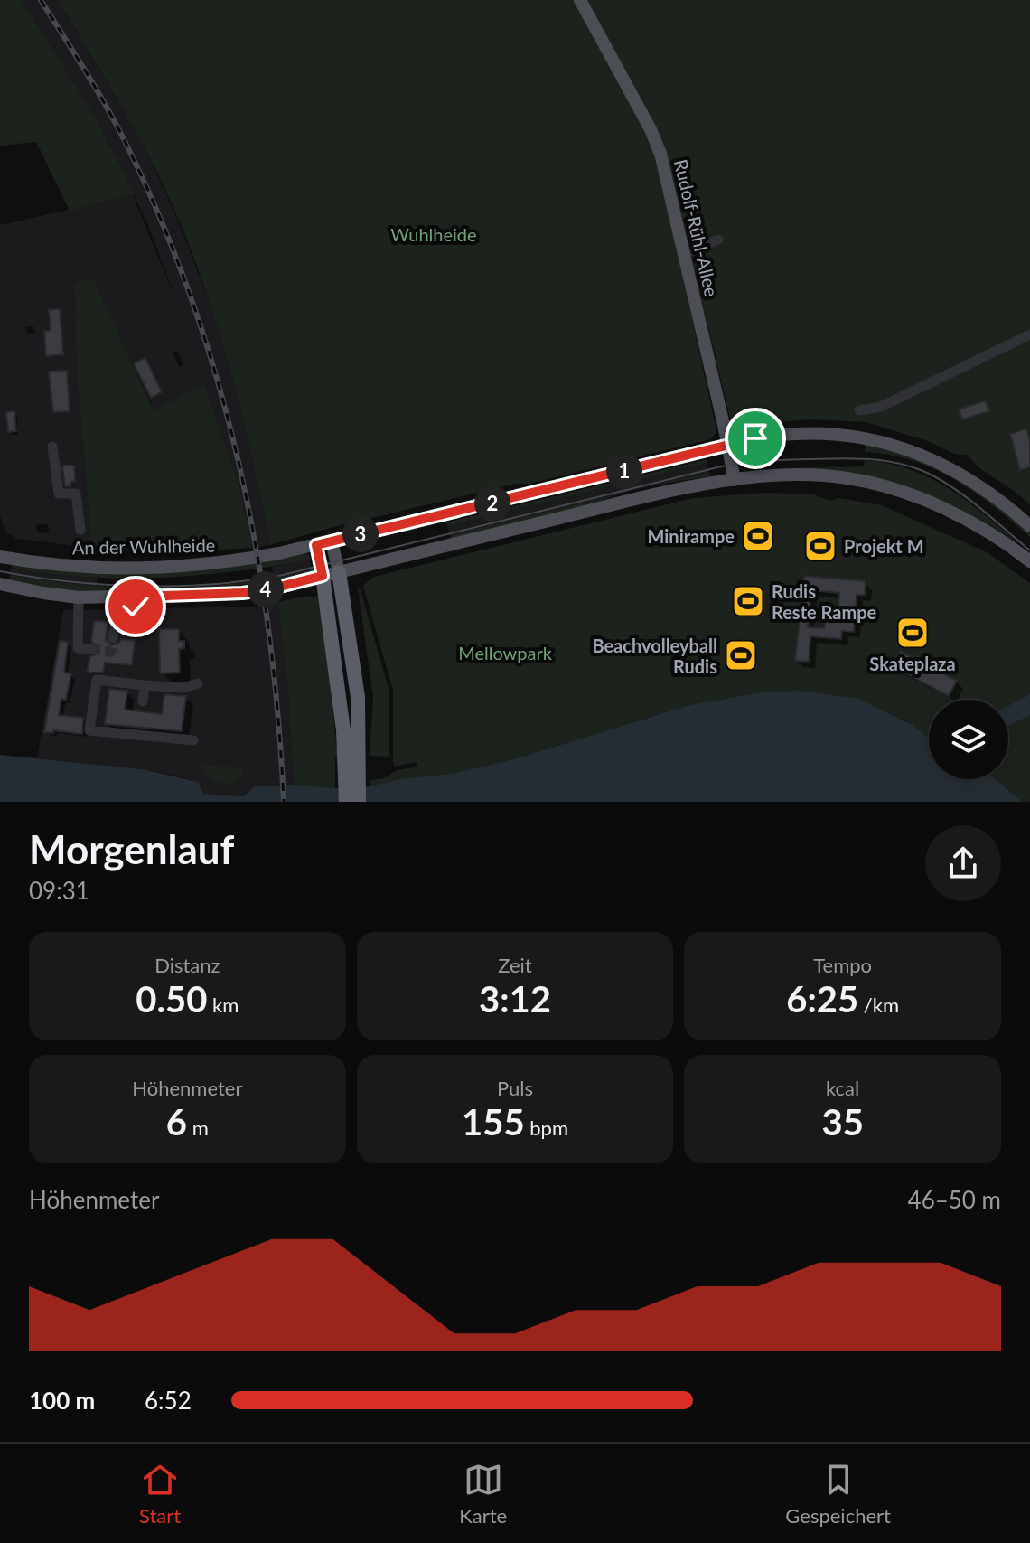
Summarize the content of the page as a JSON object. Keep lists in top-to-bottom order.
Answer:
{
  "streets": {
    "main road": ["Rudolf-Rühl-Allee", "An der Wuhlheide"]
  },
  "crossings": [
    ["Rudolf-Rühl-Allee", "An der Wuhlheide"]
  ],
  "parks": ["Wuhlheide", "Mellowpark"],
  "places": {
    "sports": [
      "Minirampe",
      "Projekt M",
      "Rudis Reste Rampe",
      "Skateplaza",
      "Beachvolleyball Rudis"
    ]
  },
  "page": {
    "pins": [
      "1",
      "2",
      "3",
      "4"
    ],
    "heading": ["Morgenlauf", "09:31"],
    "stats": [
      ["Distanz", "0.50 km"],
      ["Zeit", "3:12"],
      ["Tempo", "6:25 /km"],
      ["Höhenmeter", "6 m"],
      ["Puls", "155 bpm"],
      ["kcal", "35"]
    ],
    "chart": ["Höhenmeter", "46–50 m"],
    "list": [
      {
        "name": "100 m",
        "note": "6:52"
      }
    ],
    "tabs": ["Start", "Karte", "Gespeichert"]
  }
}
